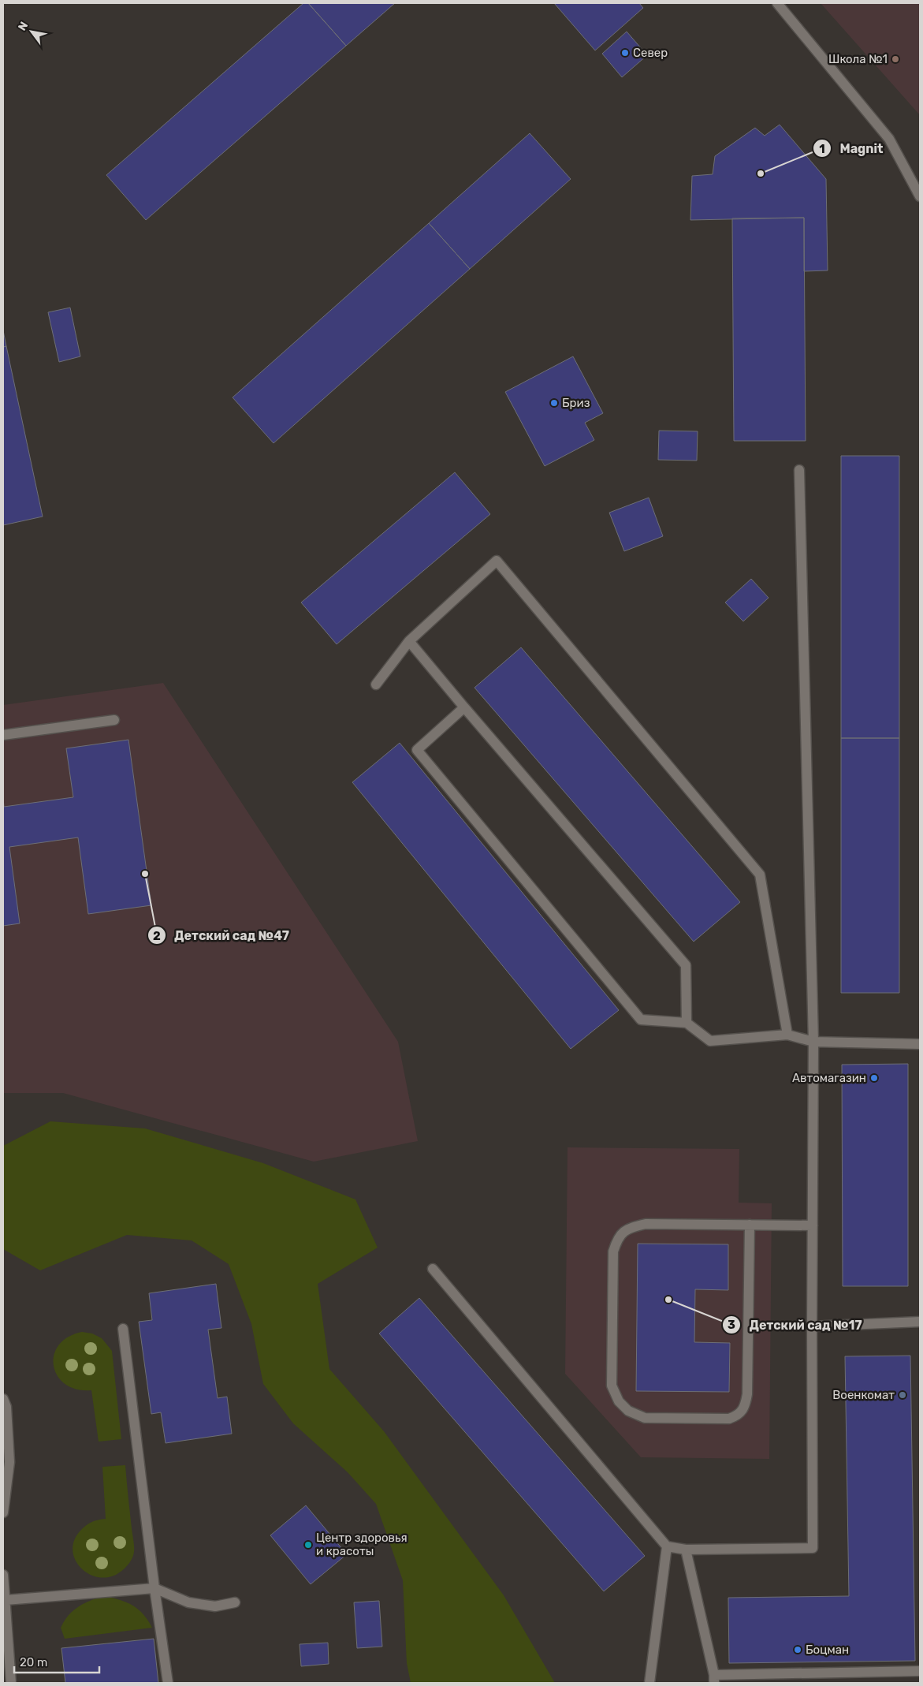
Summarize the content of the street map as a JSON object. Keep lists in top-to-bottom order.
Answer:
{
  "places": [
    "Север",
    "Школа №1",
    "Magnit",
    "Бриз",
    "Детский сад №47",
    "Автомагазин",
    "Детский сад №17",
    "Военкомат",
    "Центр здоровья и красоты",
    "Боцман"
  ],
  "scale_bar": "20 m",
  "north": "top left"
}
